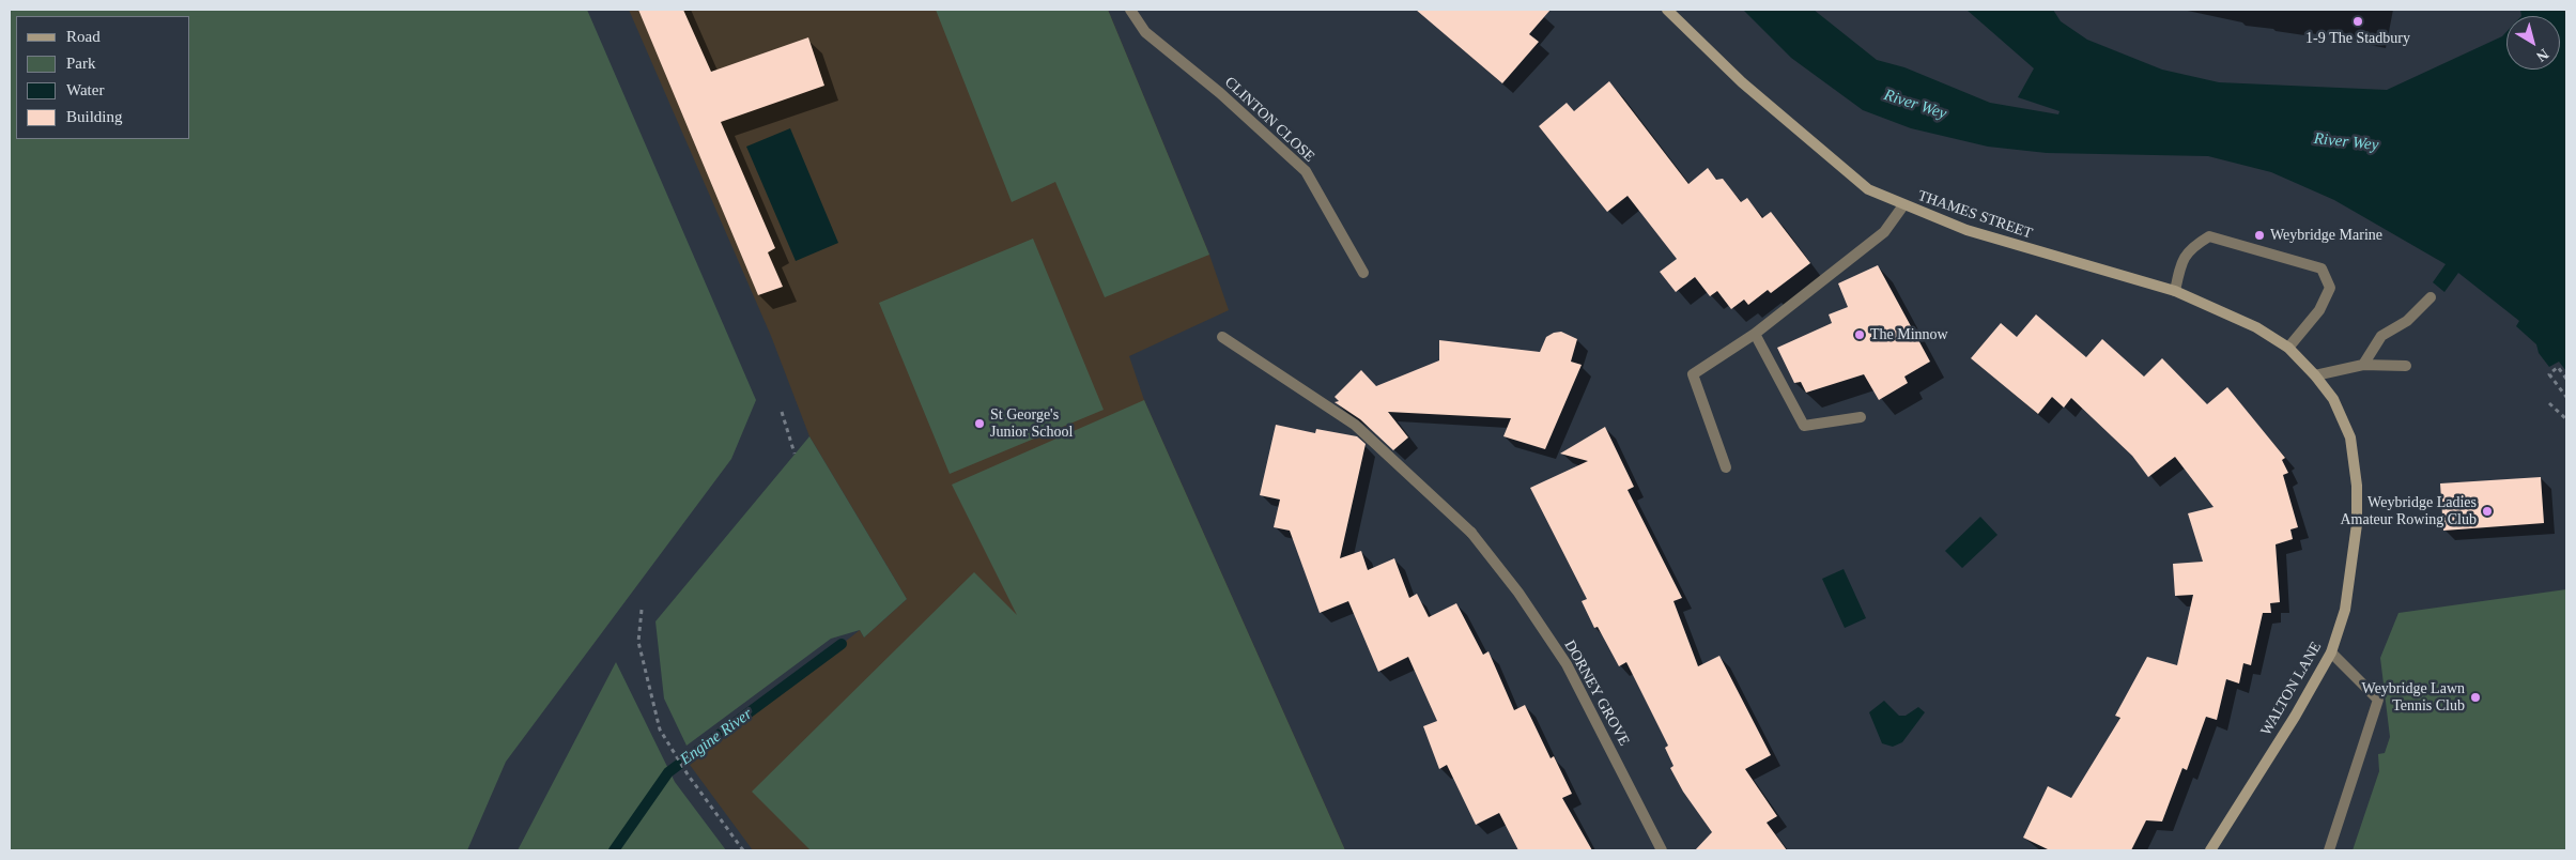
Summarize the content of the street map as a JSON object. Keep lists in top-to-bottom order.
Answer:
{
  "streets": {
    "street": [
      "CLINTON CLOSE",
      "THAMES STREET",
      "WALTON LANE",
      "DORNEY GROVE"
    ]
  },
  "crossings": [
    ["THAMES STREET", "WALTON LANE"]
  ],
  "water": ["River Wey", "Engine River"],
  "places": [
    "1-9 The Stadbury",
    "Weybridge Marine",
    "The Minnow",
    "St George's Junior School",
    "Weybridge Ladies Amateur Rowing Club",
    "Weybridge Lawn Tennis Club"
  ],
  "legend": [
    "Road",
    "Park",
    "Water",
    "Building"
  ],
  "north": "bottom right"
}
